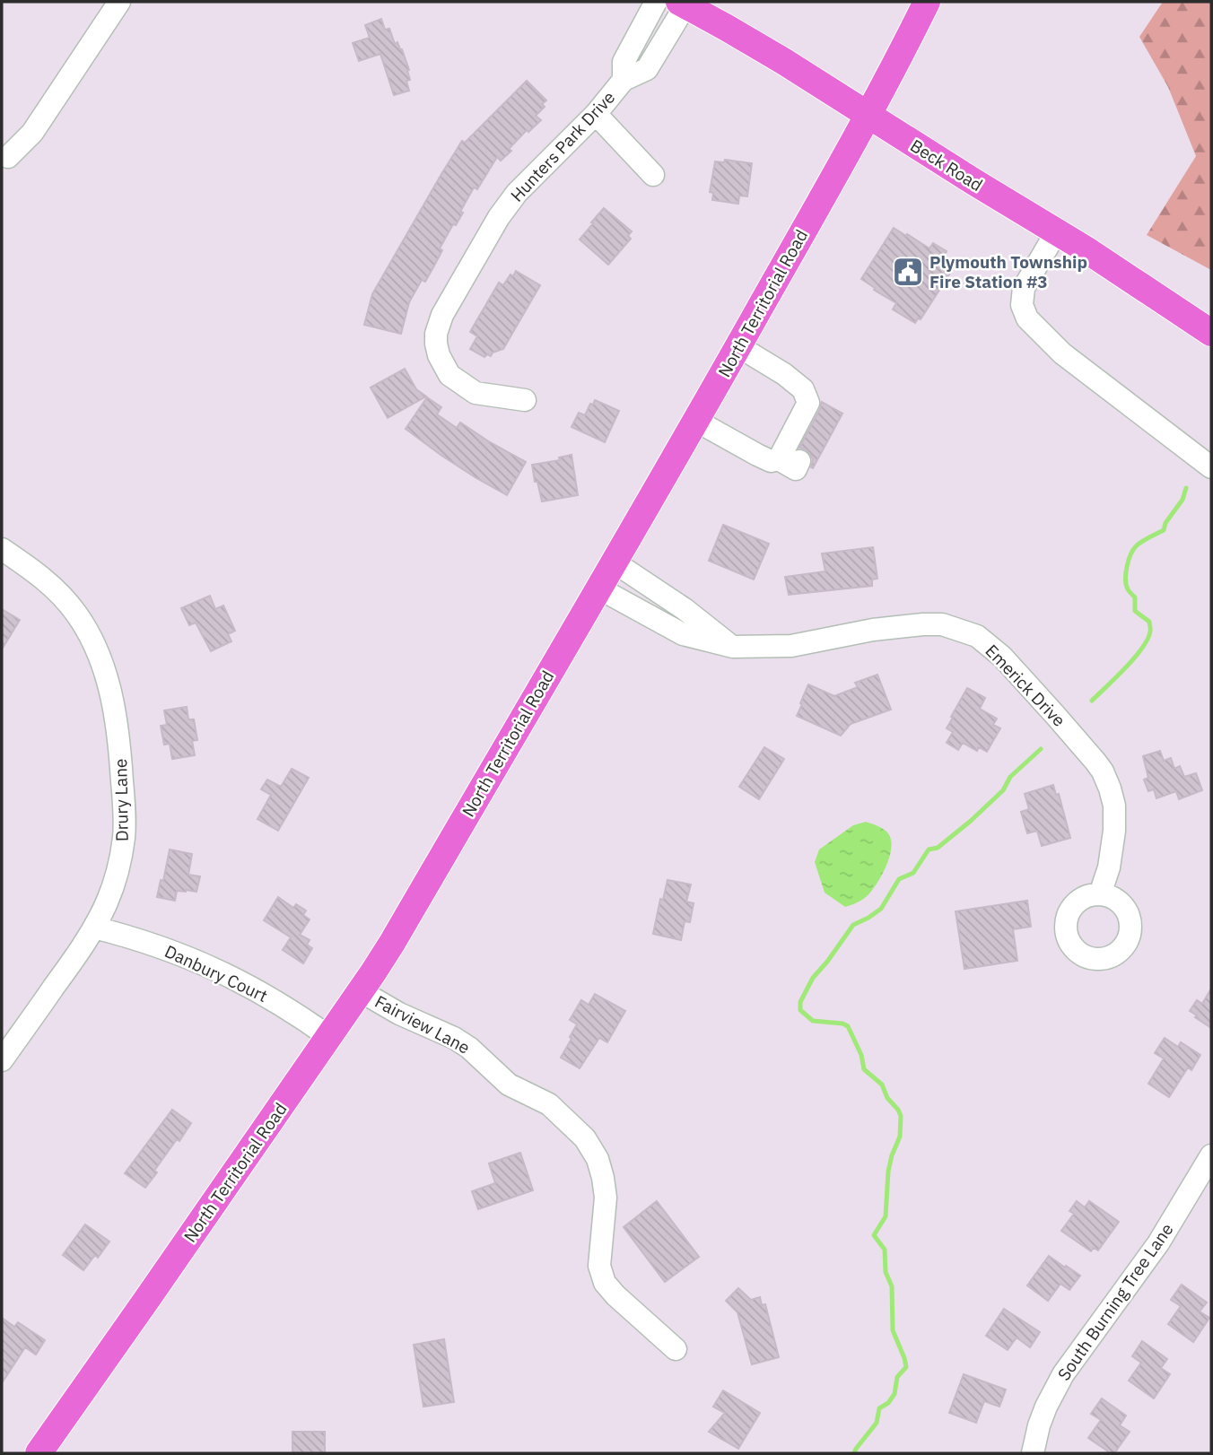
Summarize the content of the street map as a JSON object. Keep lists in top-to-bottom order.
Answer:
{
  "streets": {
    "main road": ["Beck Road", "North Territorial Road"],
    "street": [
      "Hunters Park Drive",
      "Emerick Drive",
      "Drury Lane",
      "Danbury Court",
      "Fairview Lane",
      "South Burning Tree Lane"
    ]
  },
  "crossings": [
    ["Hunters Park Drive", "Beck Road"],
    ["Beck Road", "North Territorial Road"],
    ["North Territorial Road", "Emerick Drive"],
    ["North Territorial Road", "Danbury Court"],
    ["North Territorial Road", "Fairview Lane"],
    ["Drury Lane", "Danbury Court"]
  ],
  "places": {
    "public building": ["Plymouth Township Fire Station #3"]
  }
}
